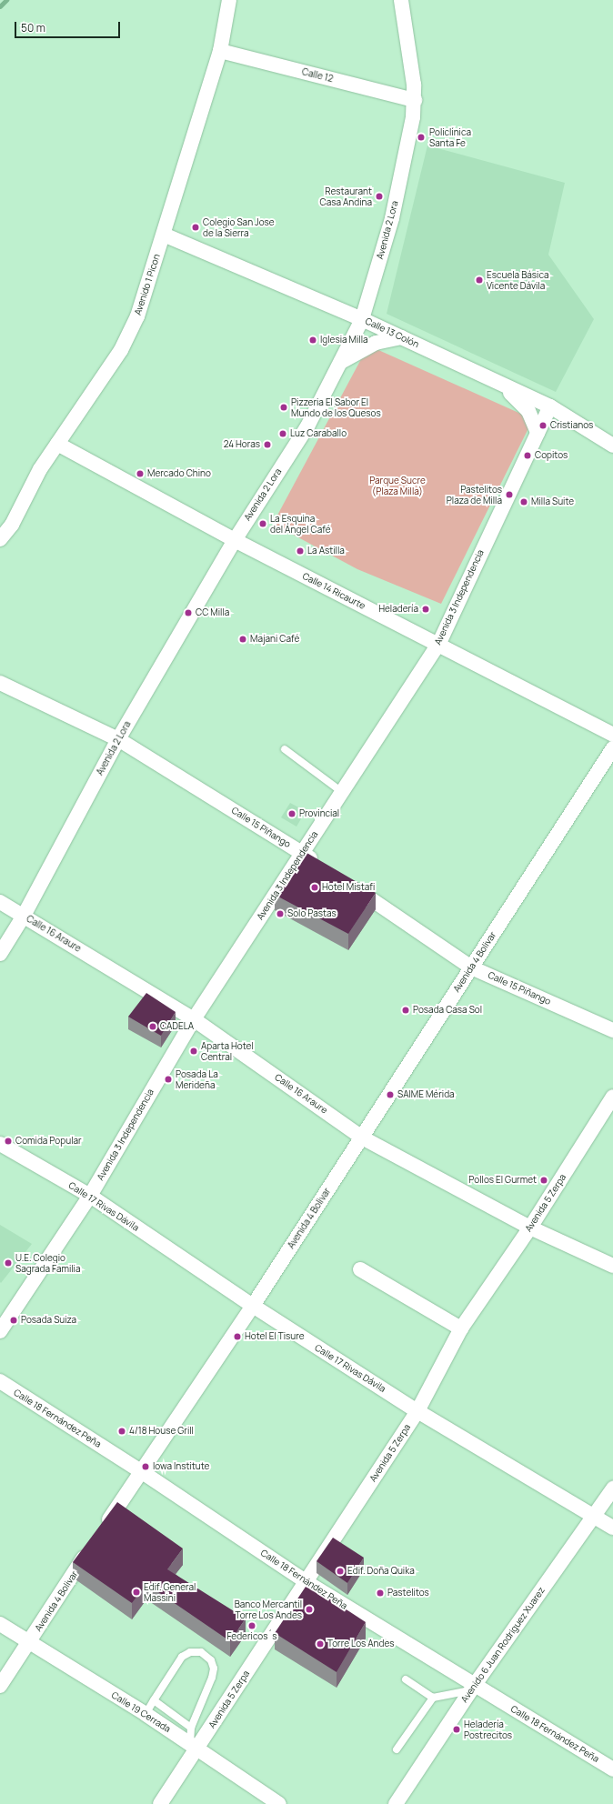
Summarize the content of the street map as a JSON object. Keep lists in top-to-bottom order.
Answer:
{
  "streets": {
    "street": [
      "Calle 12",
      "Avenida 2 Lora",
      "Avenido 1 Picon",
      "Calle 13 Colón",
      "Calle 14 Ricaurte",
      "Avenida 3 Independencia",
      "Calle 15 Piñango",
      "Calle 16 Araure",
      "Avenida 4 Bolivar",
      "Avenida 5 Zerpa",
      "Calle 17 Rivas Dávila",
      "Calle 18 Fernández Peña",
      "Avenido 6 Juan Rodriguez Xuarez",
      "Calle 19 Cerrada"
    ]
  },
  "crossings": [
    ["Calle 12", "Avenida 2 Lora"],
    ["Calle 12", "Avenido 1 Picon"],
    ["Avenida 2 Lora", "Calle 13 Colón"],
    ["Avenida 2 Lora", "Calle 14 Ricaurte"],
    ["Avenida 2 Lora", "Calle 15 Piñango"],
    ["Avenida 2 Lora", "Calle 16 Araure"],
    ["Avenido 1 Picon", "Calle 13 Colón"],
    ["Avenido 1 Picon", "Calle 14 Ricaurte"],
    ["Calle 13 Colón", "Avenida 3 Independencia"],
    ["Calle 14 Ricaurte", "Avenida 3 Independencia"],
    ["Avenida 3 Independencia", "Calle 15 Piñango"],
    ["Avenida 3 Independencia", "Calle 16 Araure"],
    ["Avenida 3 Independencia", "Calle 17 Rivas Dávila"],
    ["Calle 15 Piñango", "Avenida 4 Bolivar"],
    ["Calle 16 Araure", "Avenida 4 Bolivar"],
    ["Calle 16 Araure", "Avenida 5 Zerpa"],
    ["Avenida 4 Bolivar", "Calle 17 Rivas Dávila"],
    ["Avenida 4 Bolivar", "Calle 18 Fernández Peña"],
    ["Avenida 4 Bolivar", "Calle 19 Cerrada"],
    ["Avenida 5 Zerpa", "Calle 17 Rivas Dávila"],
    ["Avenida 5 Zerpa", "Calle 18 Fernández Peña"],
    ["Avenida 5 Zerpa", "Calle 19 Cerrada"],
    ["Calle 17 Rivas Dávila", "Avenido 6 Juan Rodriguez Xuarez"],
    ["Calle 18 Fernández Peña", "Avenido 6 Juan Rodriguez Xuarez"]
  ],
  "parks": ["Parque Sucre (Plaza Milla)"],
  "places": [
    "Policlínica Santa Fe",
    "Restaurant Casa Andina",
    "Colegio San Jose de la Sierra",
    "Escuela Básica Vicente Dávila",
    "Iglesia Milla",
    "Pizzeria El Sabor El Mundo de los Quesos",
    "Cristianos",
    "Luz Caraballo",
    "24 Horas",
    "Copitos",
    "Mercado Chino",
    "Pastelitos Plaza de Milla",
    "Milla Suite",
    "La Esquina del Ángel Café",
    "La Astilla",
    "Heladería",
    "CC Milla",
    "Majani Café",
    "Provincial",
    "Hotel Mistafi",
    "Solo Pastas",
    "Posada Casa Sol",
    "CADELA",
    "Aparta Hotel Central",
    "Posada La Merideña",
    "SAIME Mérida",
    "Comida Popular",
    "Pollos El Gurmet",
    "U.E. Colegio Sagrada Familia",
    "Posada Suiza",
    "Hotel El Tisure",
    "4/18 House Grill",
    "Iowa Institute",
    "Edif. Doña Quika",
    "Edif. General Massini",
    "Pastelitos",
    "Banco Mercantil Torre Los Andes",
    "Federicos´s",
    "Torre Los Andes",
    "Heladería Postrecitos"
  ],
  "scale_bar": "50 m"
}
